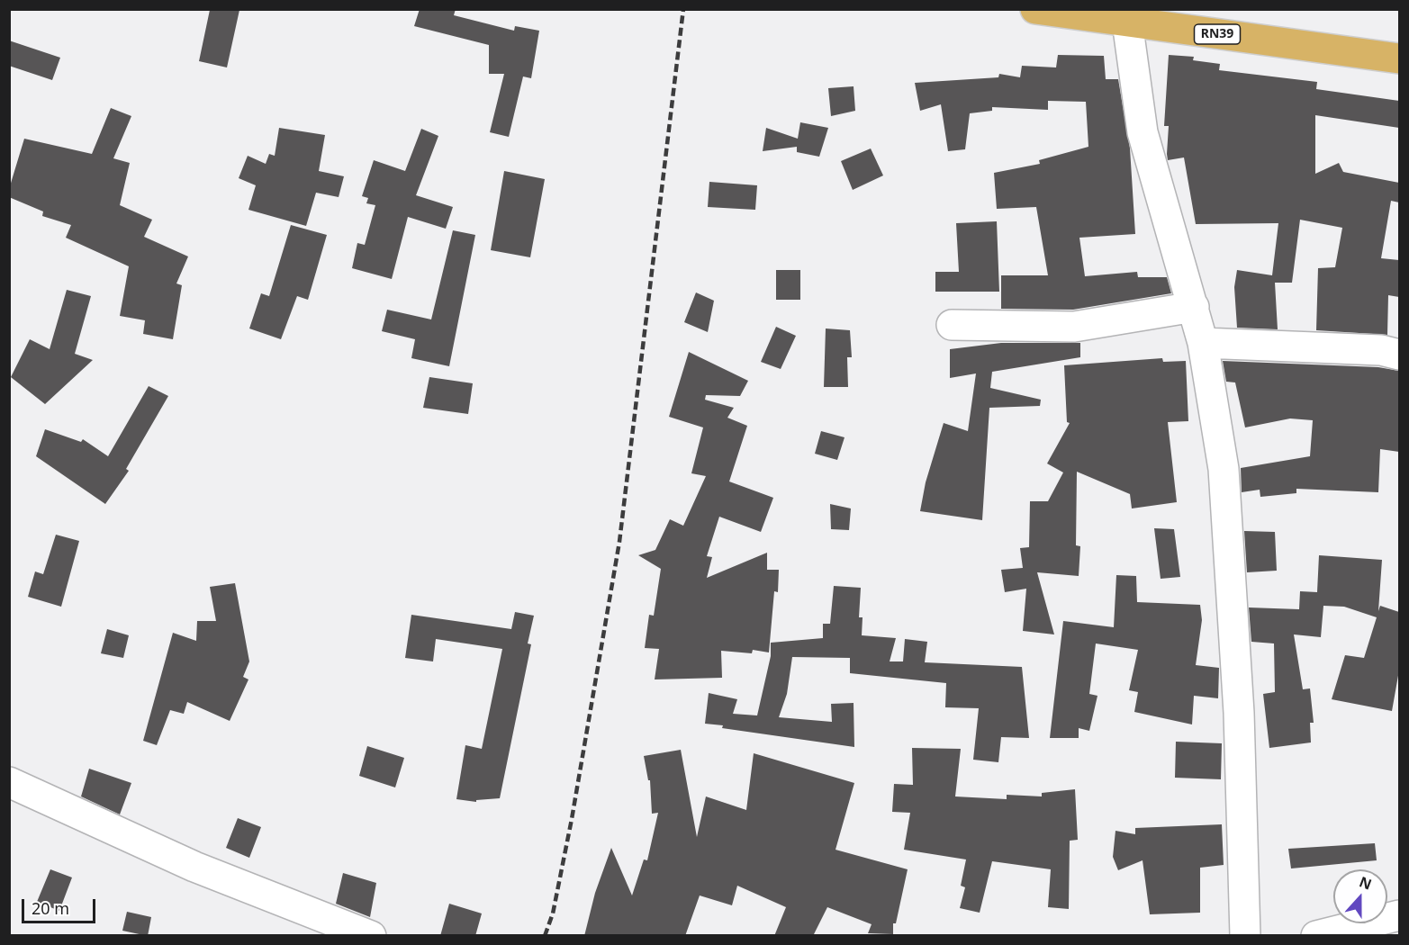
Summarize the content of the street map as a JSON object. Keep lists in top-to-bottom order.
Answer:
{
  "streets": {
    "highway": ["RN39"]
  },
  "scale_bar": "20 m",
  "north": "top"
}
